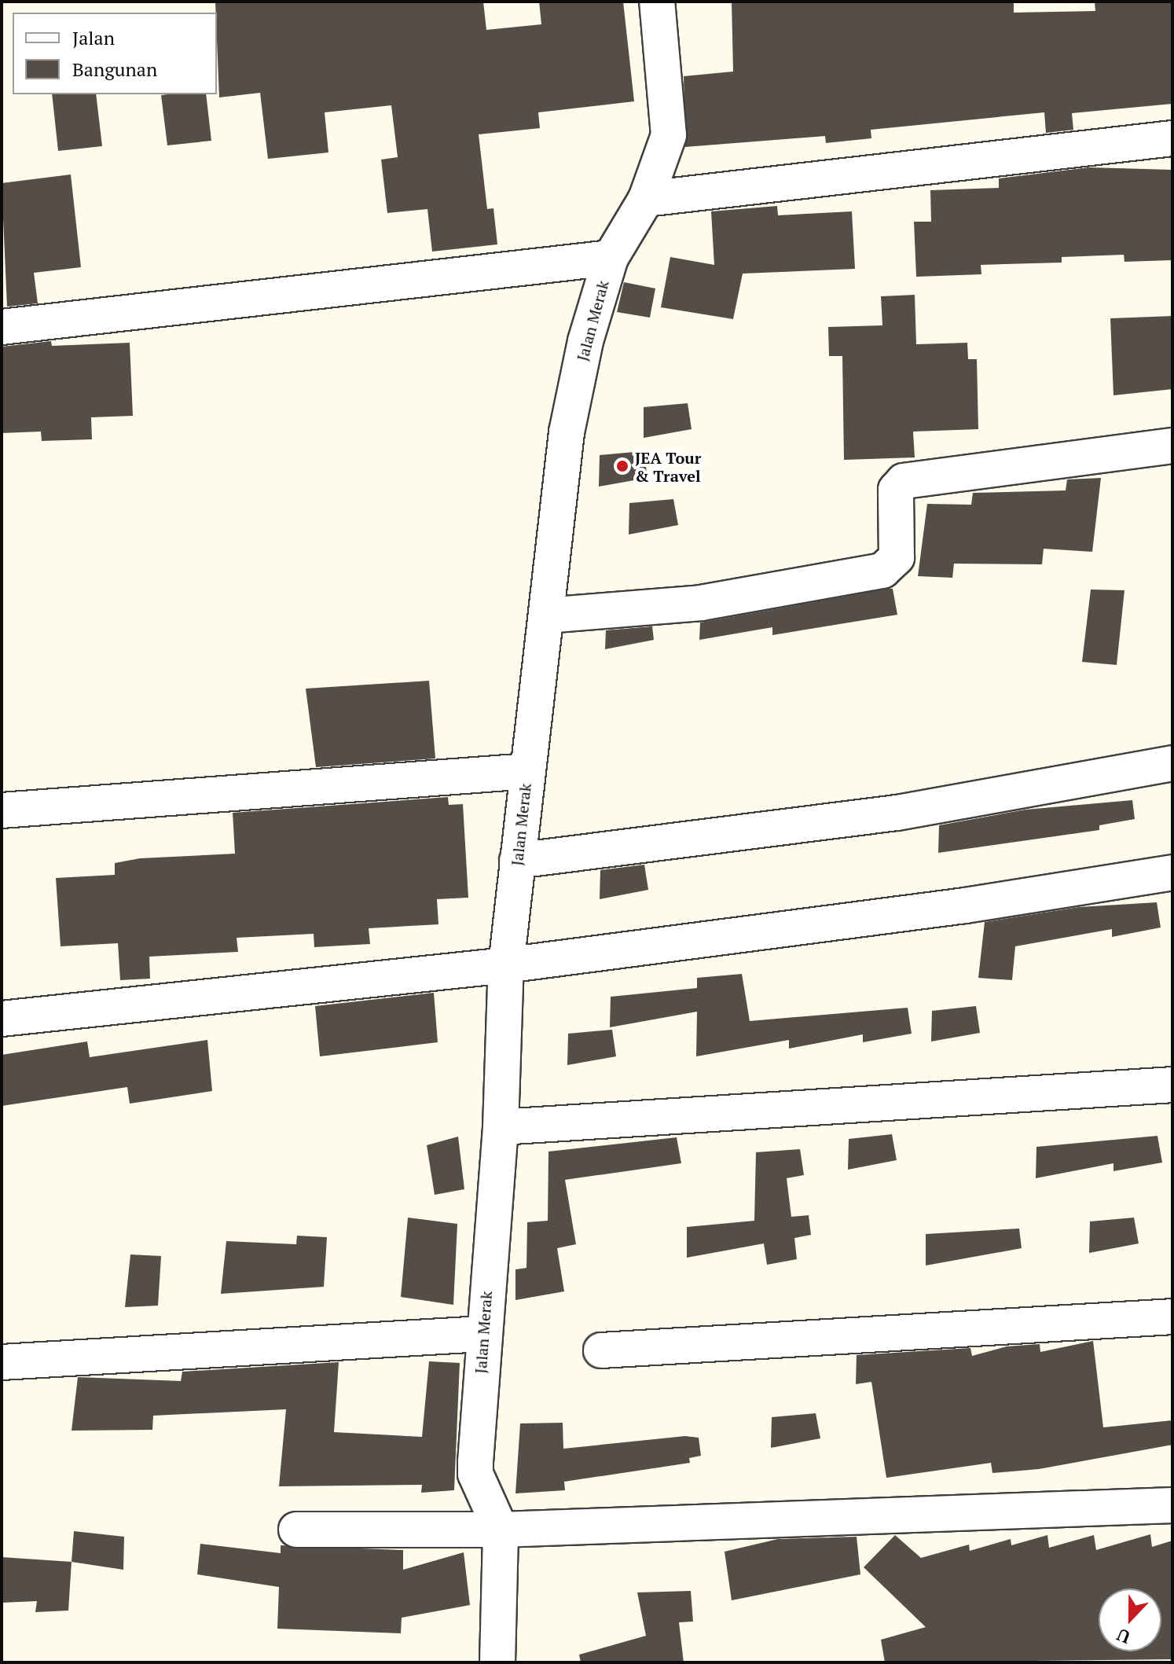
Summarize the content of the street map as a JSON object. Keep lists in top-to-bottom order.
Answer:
{
  "streets": {
    "street": ["Jalan Merak"]
  },
  "places": ["JEA Tour & Travel"],
  "legend": ["Jalan", "Bangunan"],
  "north": "bottom"
}
